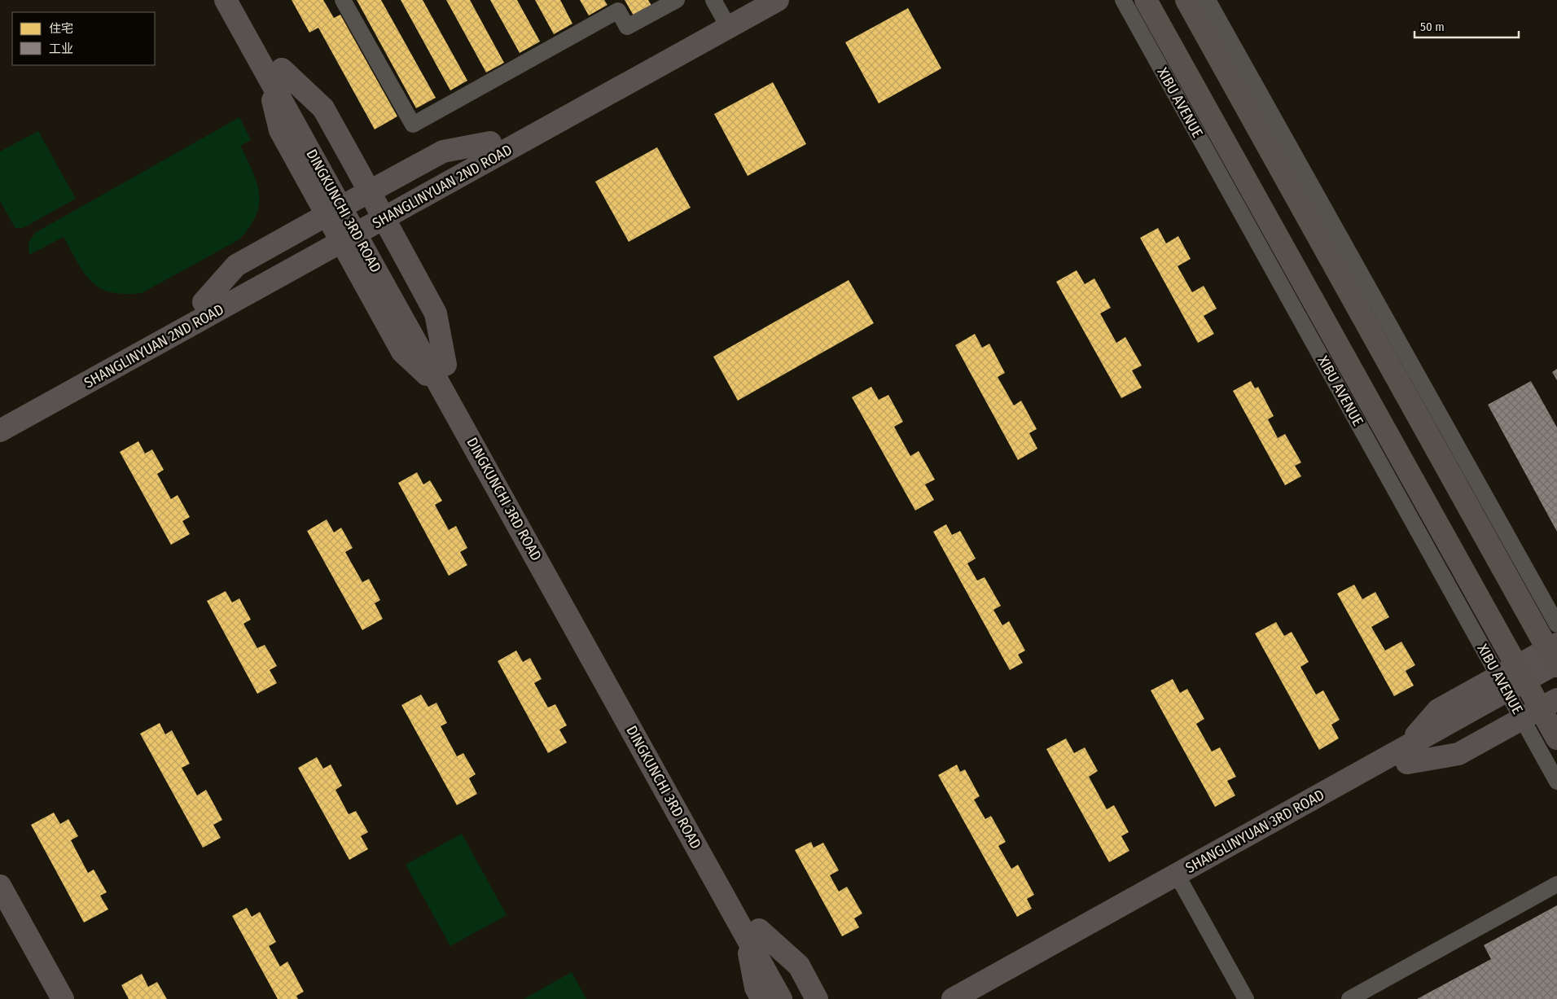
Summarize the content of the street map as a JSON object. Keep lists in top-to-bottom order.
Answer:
{
  "streets": {
    "main road": ["XIBU AVENUE"],
    "street": ["SHANGLINYUAN 2ND ROAD", "DINGKUNCHI 3RD ROAD", "SHANGLINYUAN 3RD ROAD"]
  },
  "crossings": [
    ["XIBU AVENUE", "SHANGLINYUAN 3RD ROAD"],
    ["SHANGLINYUAN 2ND ROAD", "DINGKUNCHI 3RD ROAD"]
  ],
  "legend": ["住宅", "工业"],
  "scale_bar": "50 m"
}
